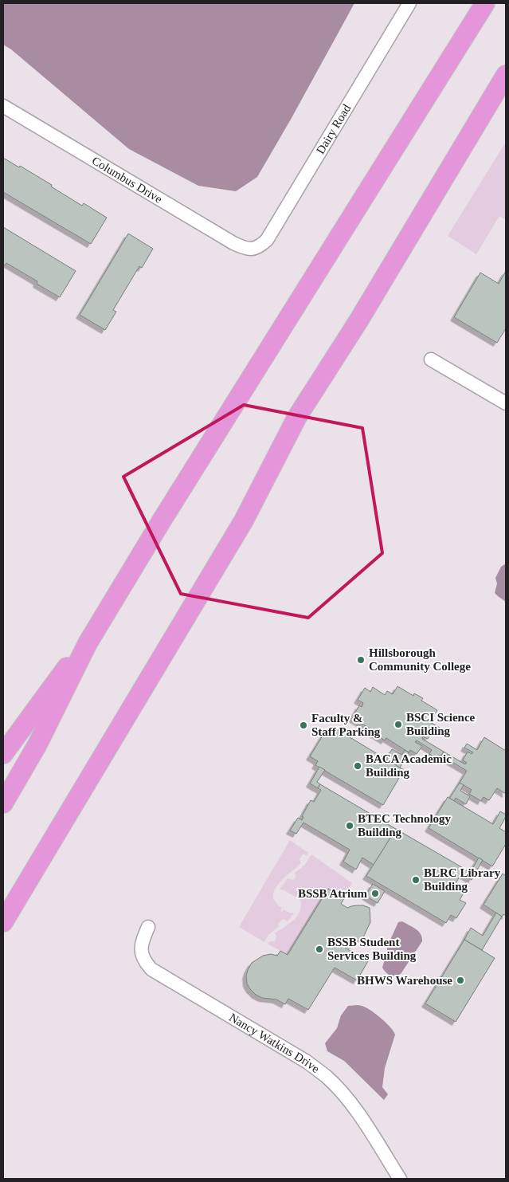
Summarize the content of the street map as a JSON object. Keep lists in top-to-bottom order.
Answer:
{
  "streets": {
    "street": ["Dairy Road", "Columbus Drive", "Nancy Watkins Drive"]
  },
  "crossings": [
    ["Dairy Road", "Columbus Drive"]
  ],
  "places": [
    "Hillsborough Community College",
    "BSCI Science Building",
    "Faculty & Staff Parking",
    "BACA Academic Building",
    "BTEC Technology Building",
    "BLRC Library Building",
    "BSSB Atrium",
    "BSSB Student Services Building",
    "BHWS Warehouse"
  ]
}
